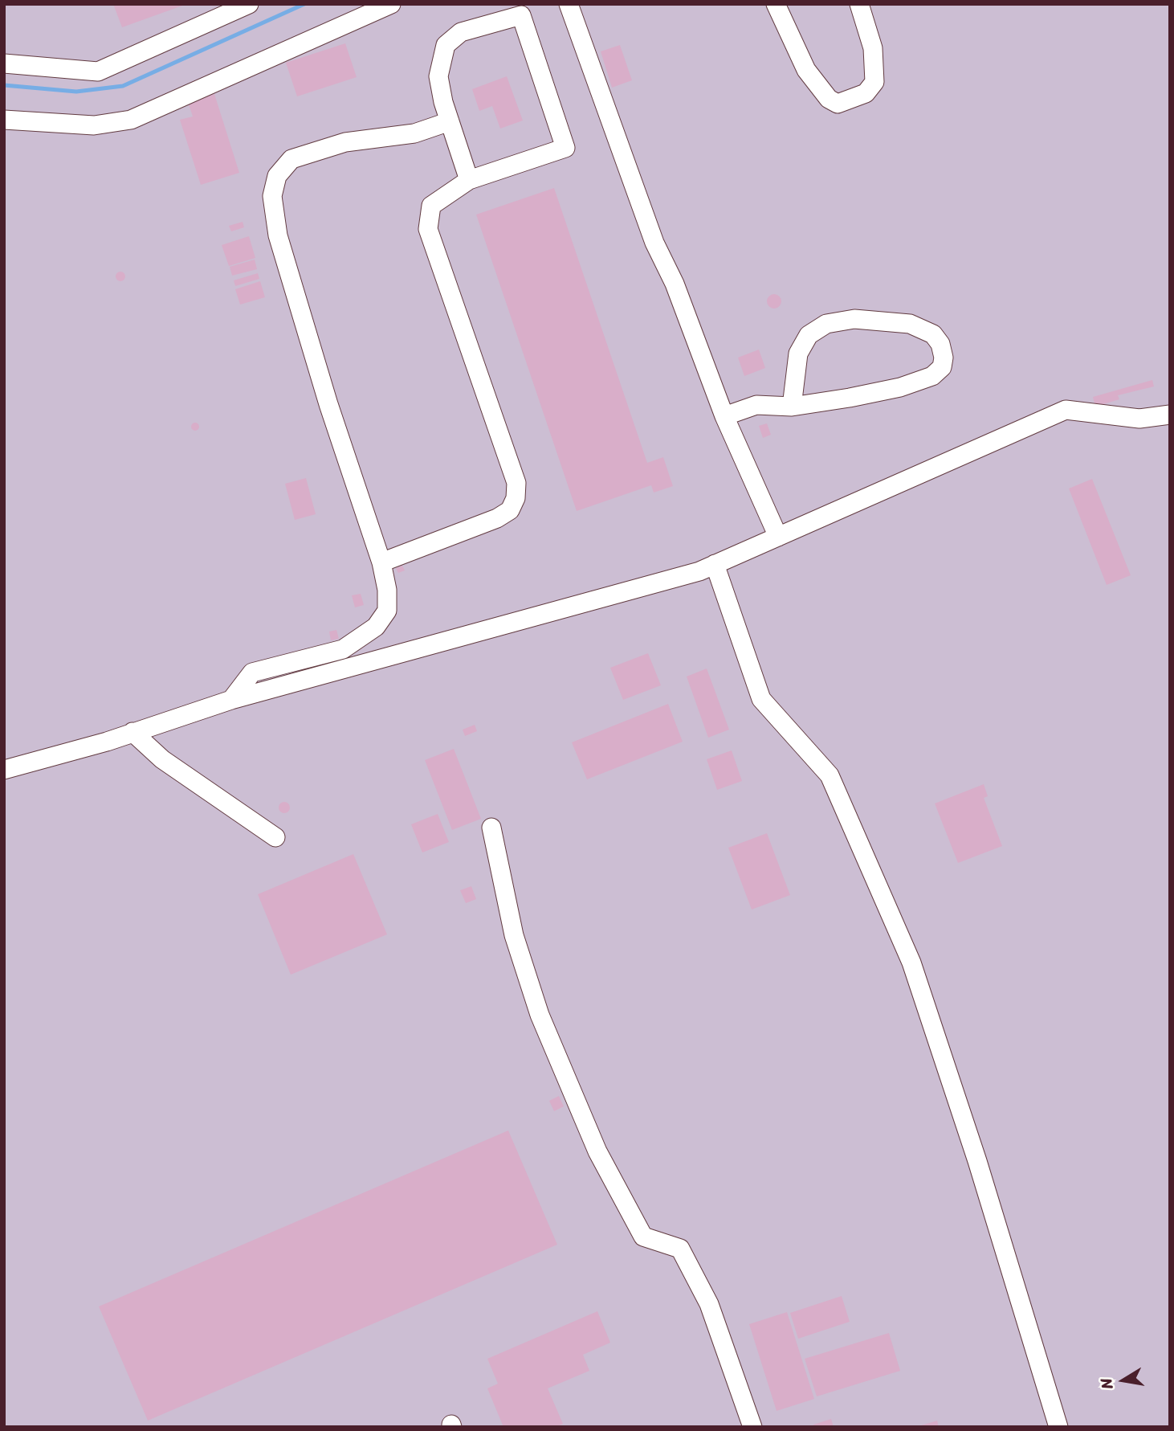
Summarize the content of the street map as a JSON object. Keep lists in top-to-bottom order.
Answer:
{
  "north": "left"
}
